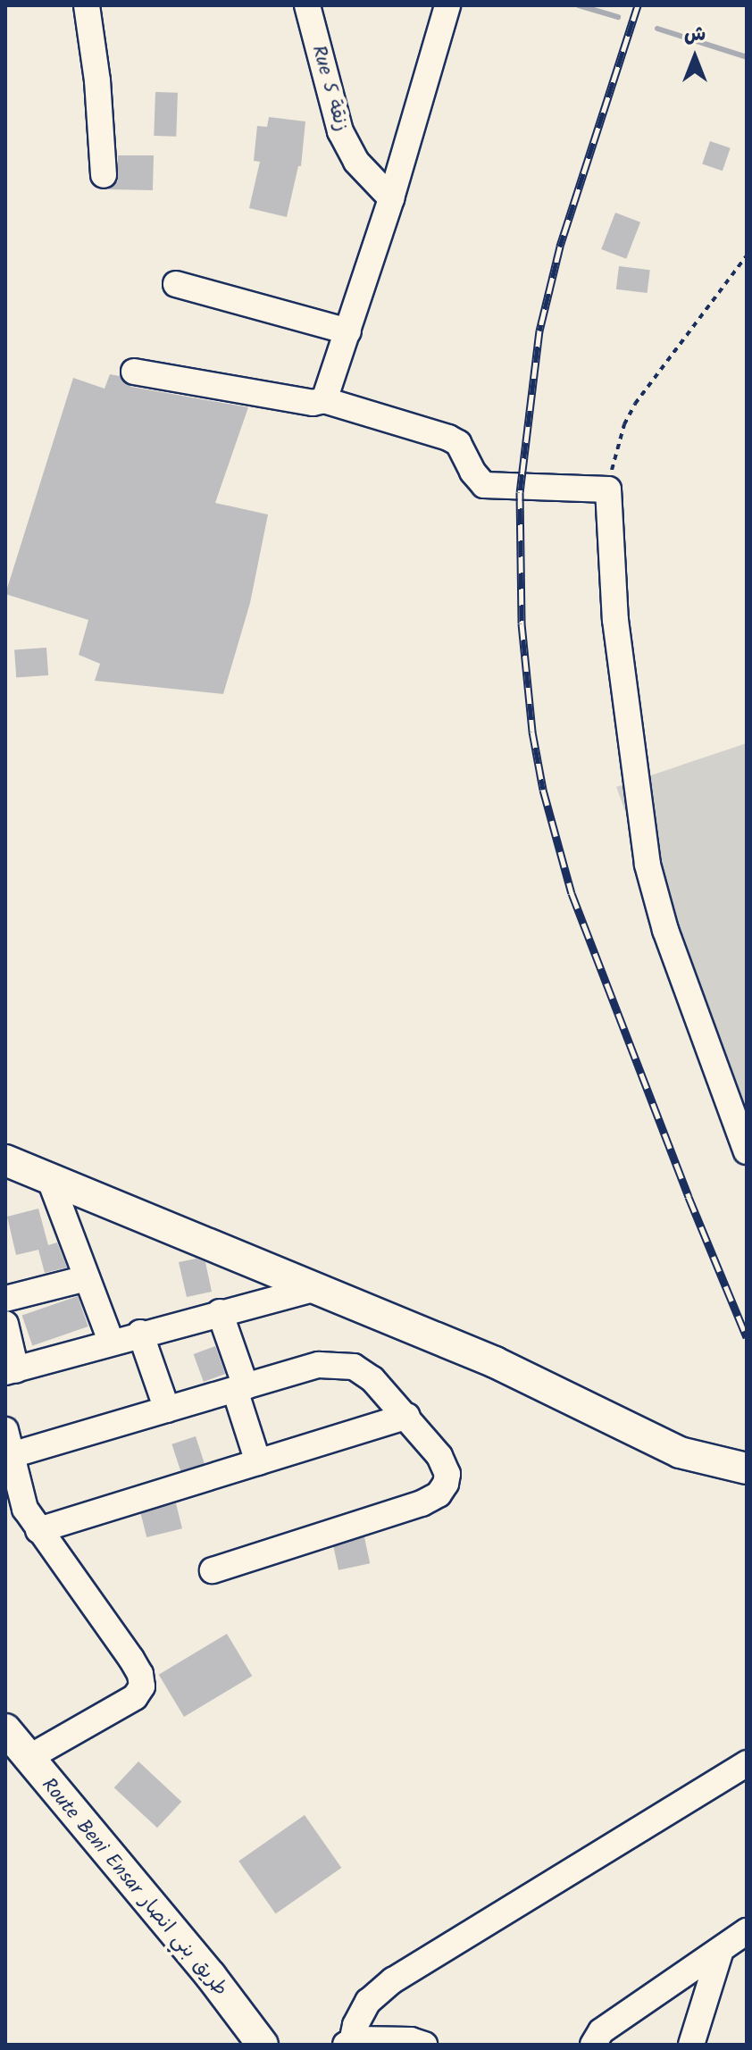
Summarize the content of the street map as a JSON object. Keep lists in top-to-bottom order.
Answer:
{
  "streets": {
    "main road": ["Route Beni Ensar طريق بني انصار"],
    "street": ["Rue 5 زنقة"]
  },
  "north": "top"
}
